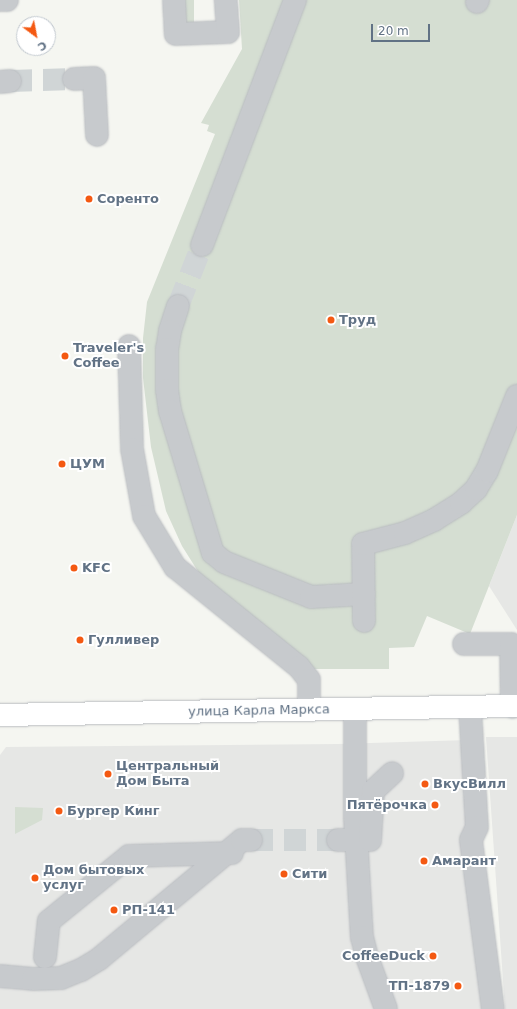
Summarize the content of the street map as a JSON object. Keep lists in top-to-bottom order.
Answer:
{
  "streets": {
    "main road": ["улица Карла Маркса"]
  },
  "places": [
    "Соренто",
    "Труд",
    "Traveler's Coffee",
    "ЦУМ",
    "KFC",
    "Гулливер",
    "Центральный Дом Быта",
    "ВкусВилл",
    "Пятёрочка",
    "Бургер Кинг",
    "Амарант",
    "Сити",
    "Дом бытовых услуг",
    "РП-141",
    "CoffeeDuck",
    "ТП-1879"
  ],
  "scale_bar": "20 m",
  "north": "bottom right"
}
